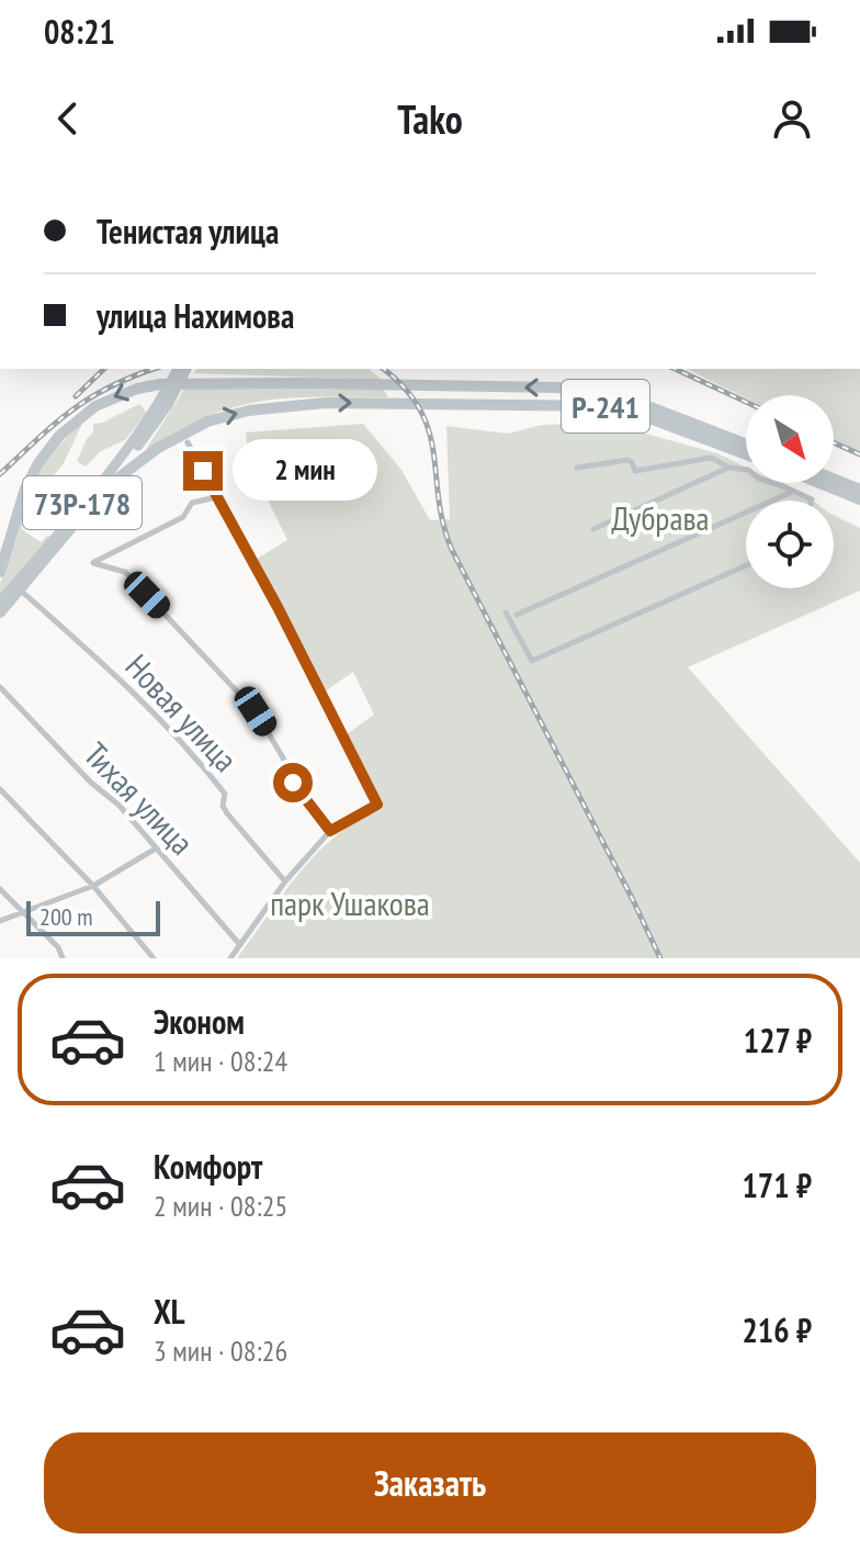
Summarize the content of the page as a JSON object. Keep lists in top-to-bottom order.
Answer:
{
  "streets": {
    "highway": ["Р-241"],
    "main road": ["73Р-178"],
    "street": ["Новая улица", "Тихая улица"]
  },
  "crossings": [
    ["Р-241", "73Р-178"],
    ["Р-241", "Новая улица"]
  ],
  "parks": ["Дубрава", "парк Ушакова"],
  "scale_bar": "200 m",
  "north": "bottom right",
  "page": {
    "status": "08:21",
    "header": "Tako",
    "banner": ["Тенистая улица", "улица Нахимова"],
    "bubble": "2 мин",
    "scale": "200 m",
    "list": [
      {
        "name": "Эконом",
        "note": "1 мин · 08:24",
        "value": "127 ₽"
      },
      {
        "name": "Комфорт",
        "note": "2 мин · 08:25",
        "value": "171 ₽"
      },
      {
        "name": "XL",
        "note": "3 мин · 08:26",
        "value": "216 ₽"
      }
    ],
    "buttons": "Заказать"
  }
}
